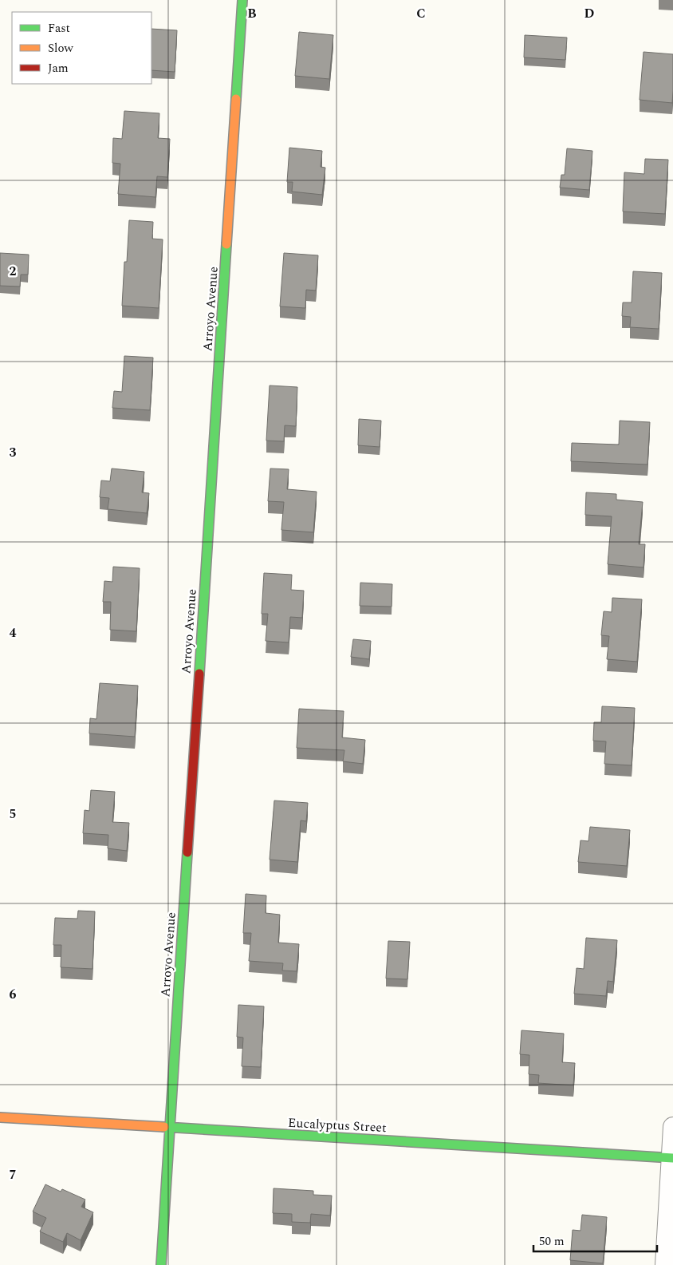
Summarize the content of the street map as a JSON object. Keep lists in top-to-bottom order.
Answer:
{
  "streets": {
    "street": ["Arroyo Avenue", "Eucalyptus Street"]
  },
  "crossings": [
    ["Arroyo Avenue", "Eucalyptus Street"]
  ],
  "legend": ["Fast", "Slow", "Jam"],
  "scale_bar": "50 m",
  "grid": {
    "columns": ["B", "C", "D"],
    "rows": [
      "2",
      "3",
      "4",
      "5",
      "6",
      "7"
    ]
  }
}
